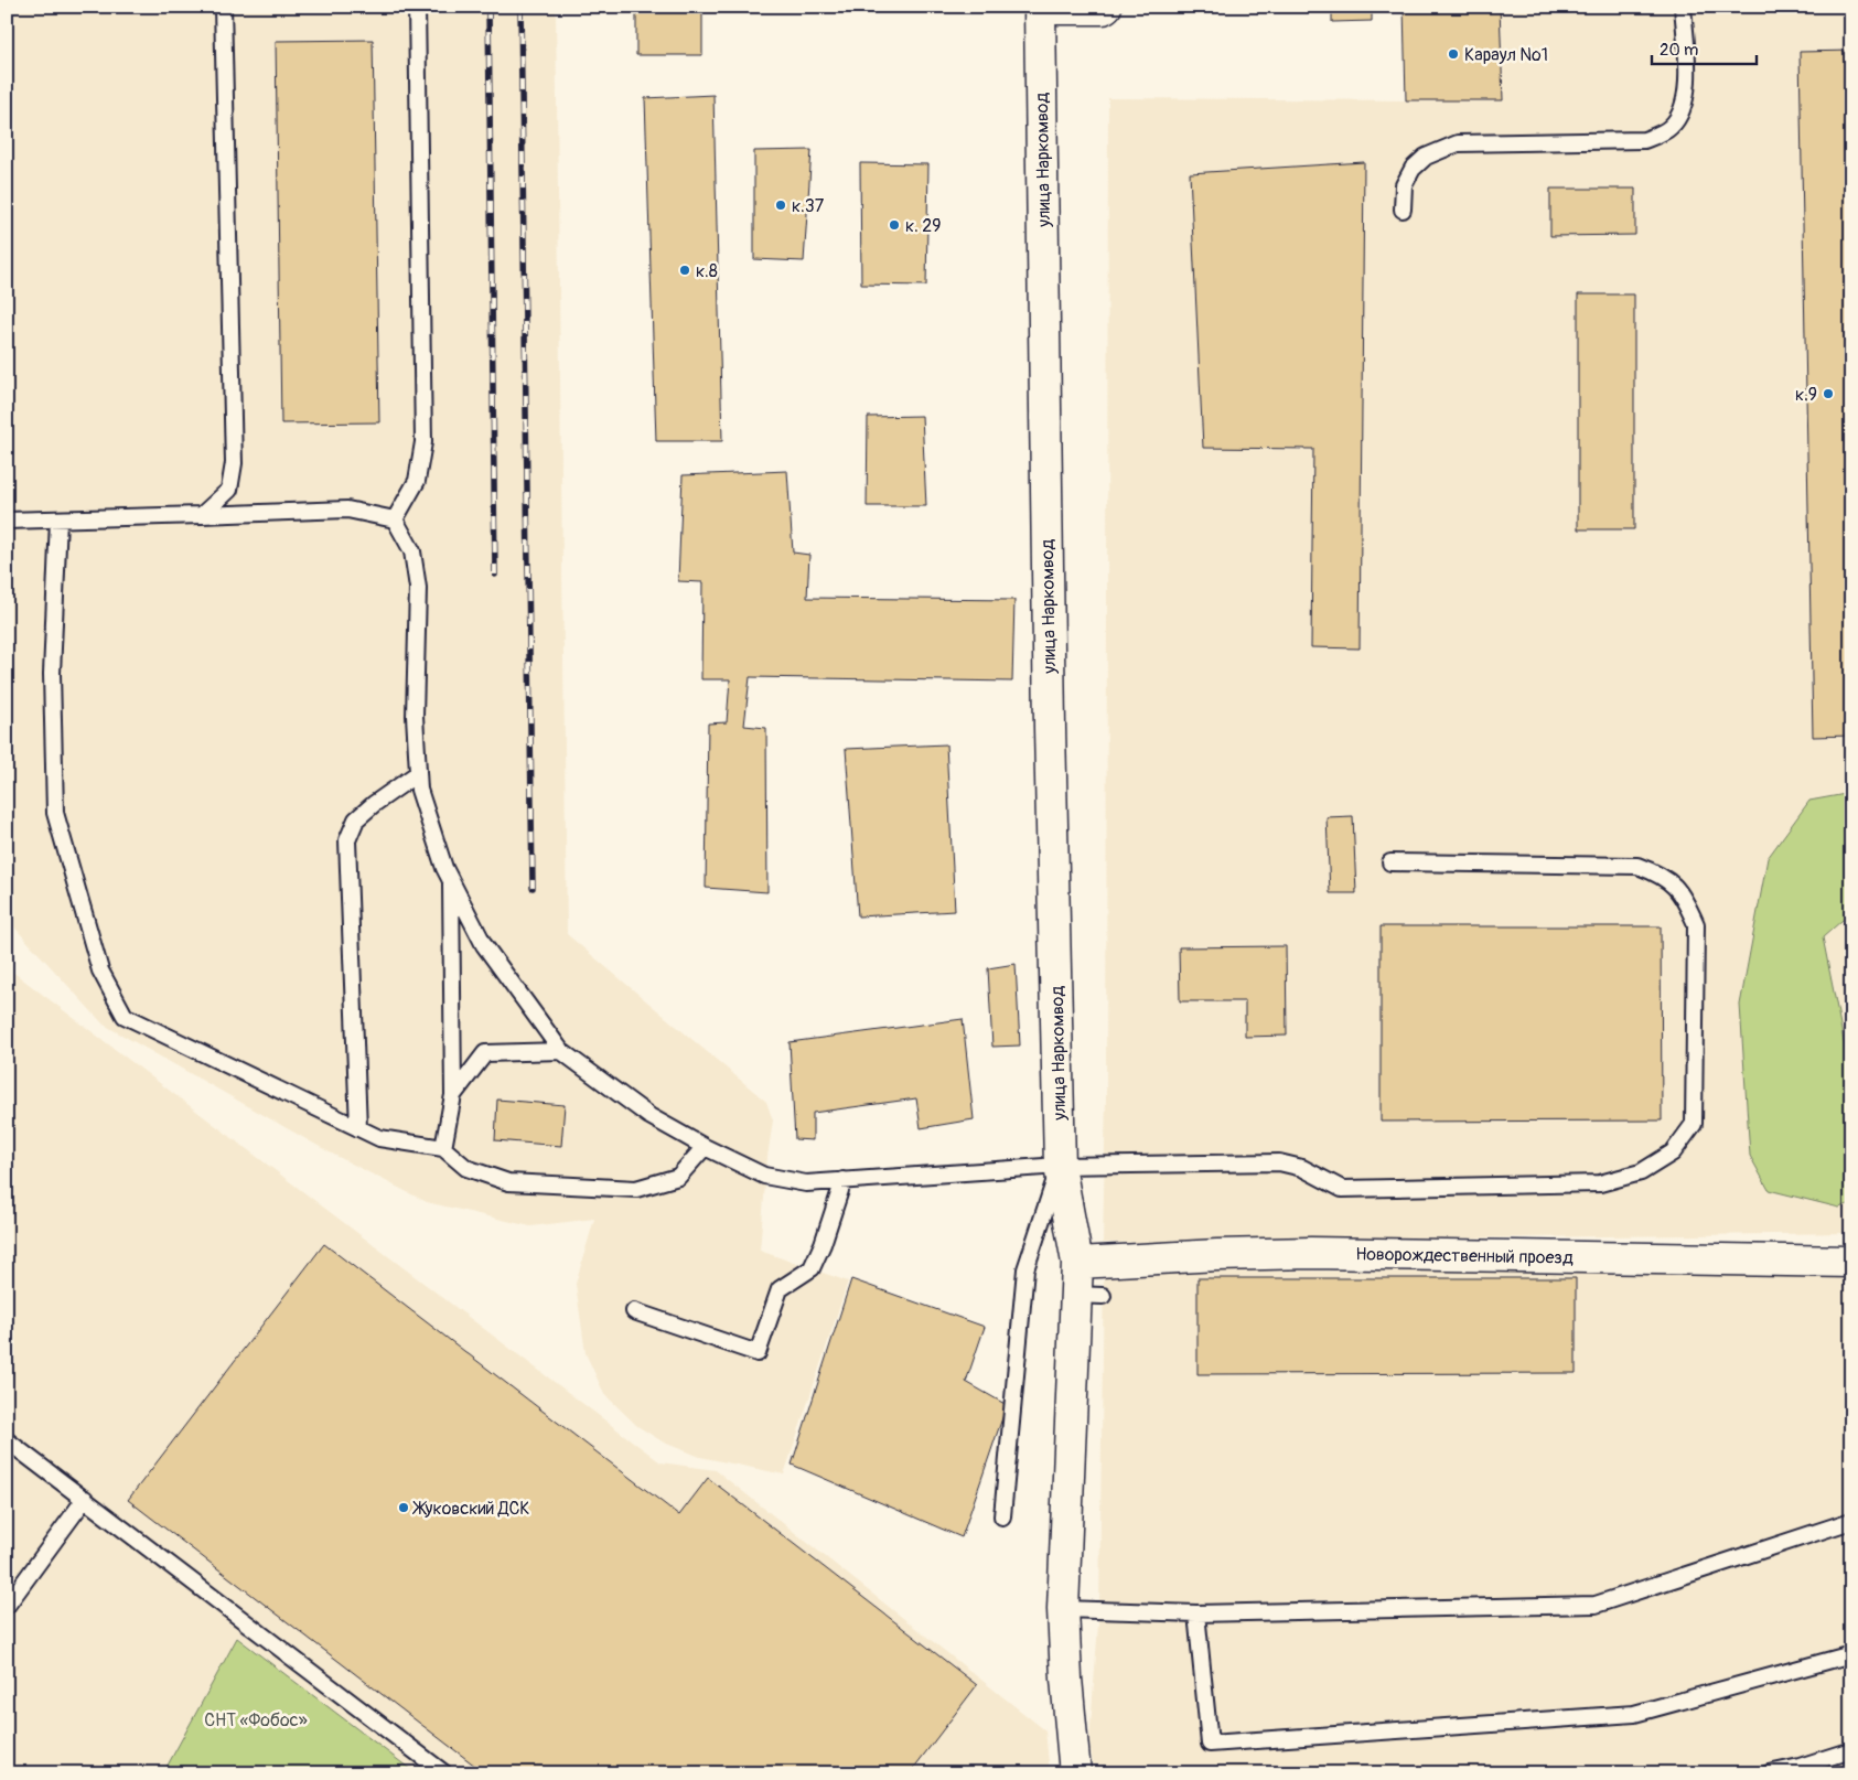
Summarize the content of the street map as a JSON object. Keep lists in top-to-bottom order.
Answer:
{
  "streets": {
    "street": ["улица Наркомвод", "Новорождественный проезд"]
  },
  "crossings": [
    ["улица Наркомвод", "Новорождественный проезд"]
  ],
  "parks": ["СНТ «Фобос»"],
  "places": [
    "Караул №1",
    "к.37",
    "к. 29",
    "к.8",
    "к.9",
    "Жуковский ДСК"
  ],
  "scale_bar": "20 m"
}
